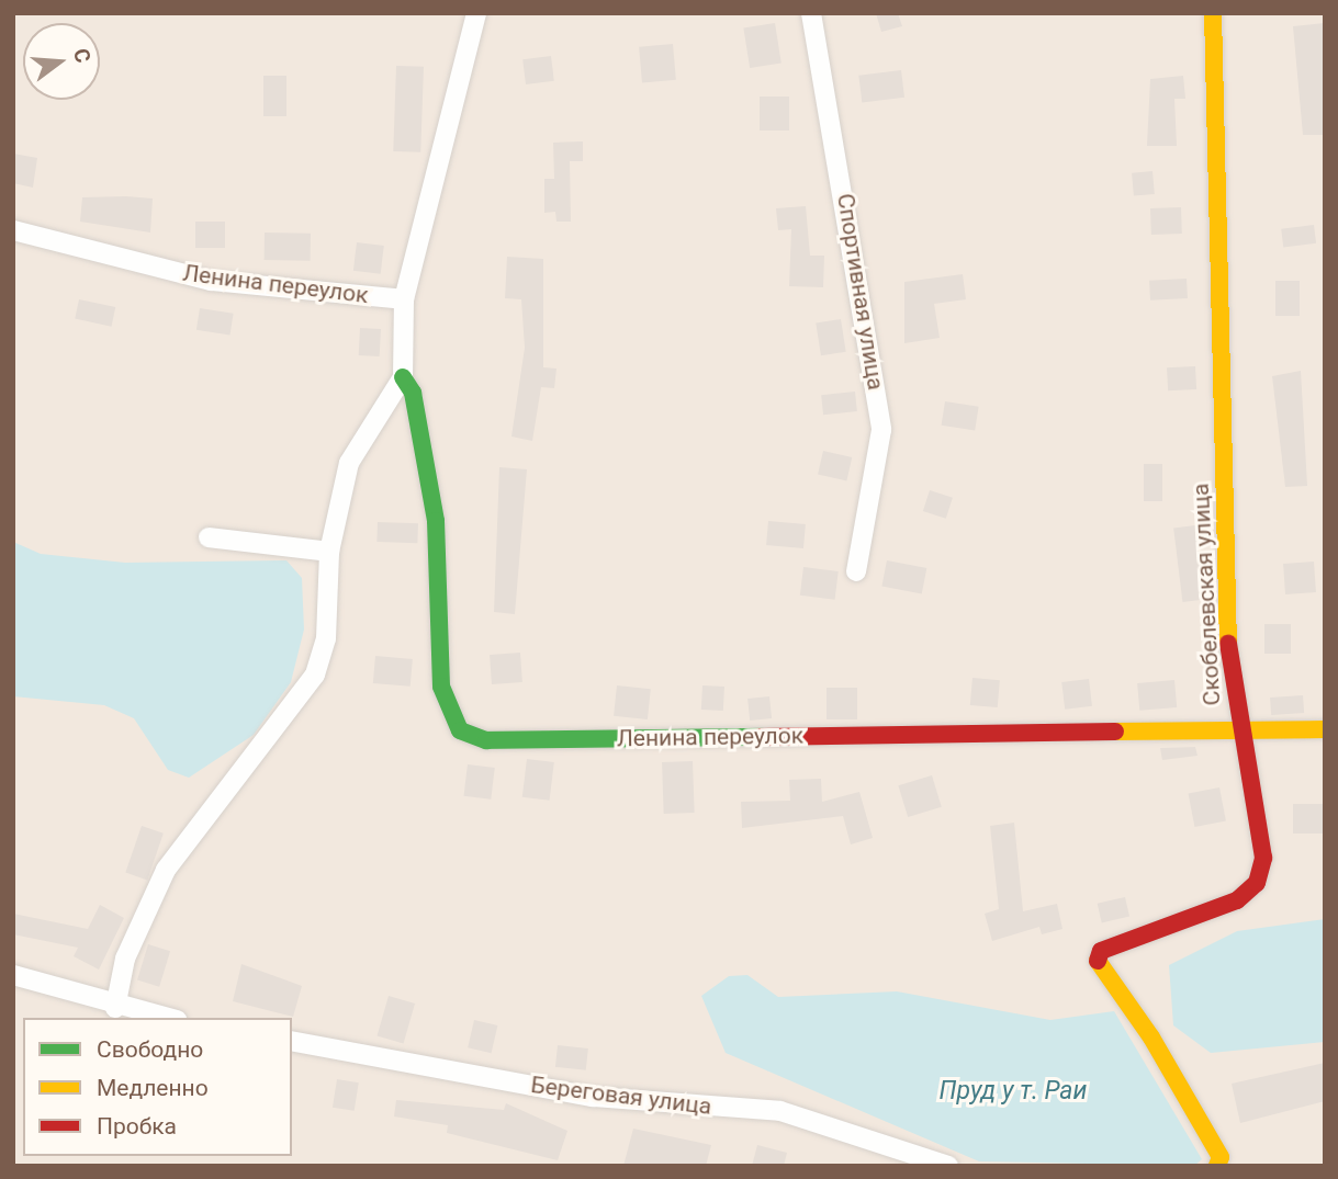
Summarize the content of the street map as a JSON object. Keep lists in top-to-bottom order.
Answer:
{
  "streets": {
    "street": [
      "Ленина переулок",
      "Спортивная улица",
      "Скобелевская улица",
      "Береговая улица"
    ]
  },
  "crossings": [
    ["Ленина переулок", "Скобелевская улица"]
  ],
  "water": ["Пруд у т. Раи"],
  "legend": ["Свободно", "Медленно", "Пробка"],
  "north": "right"
}
